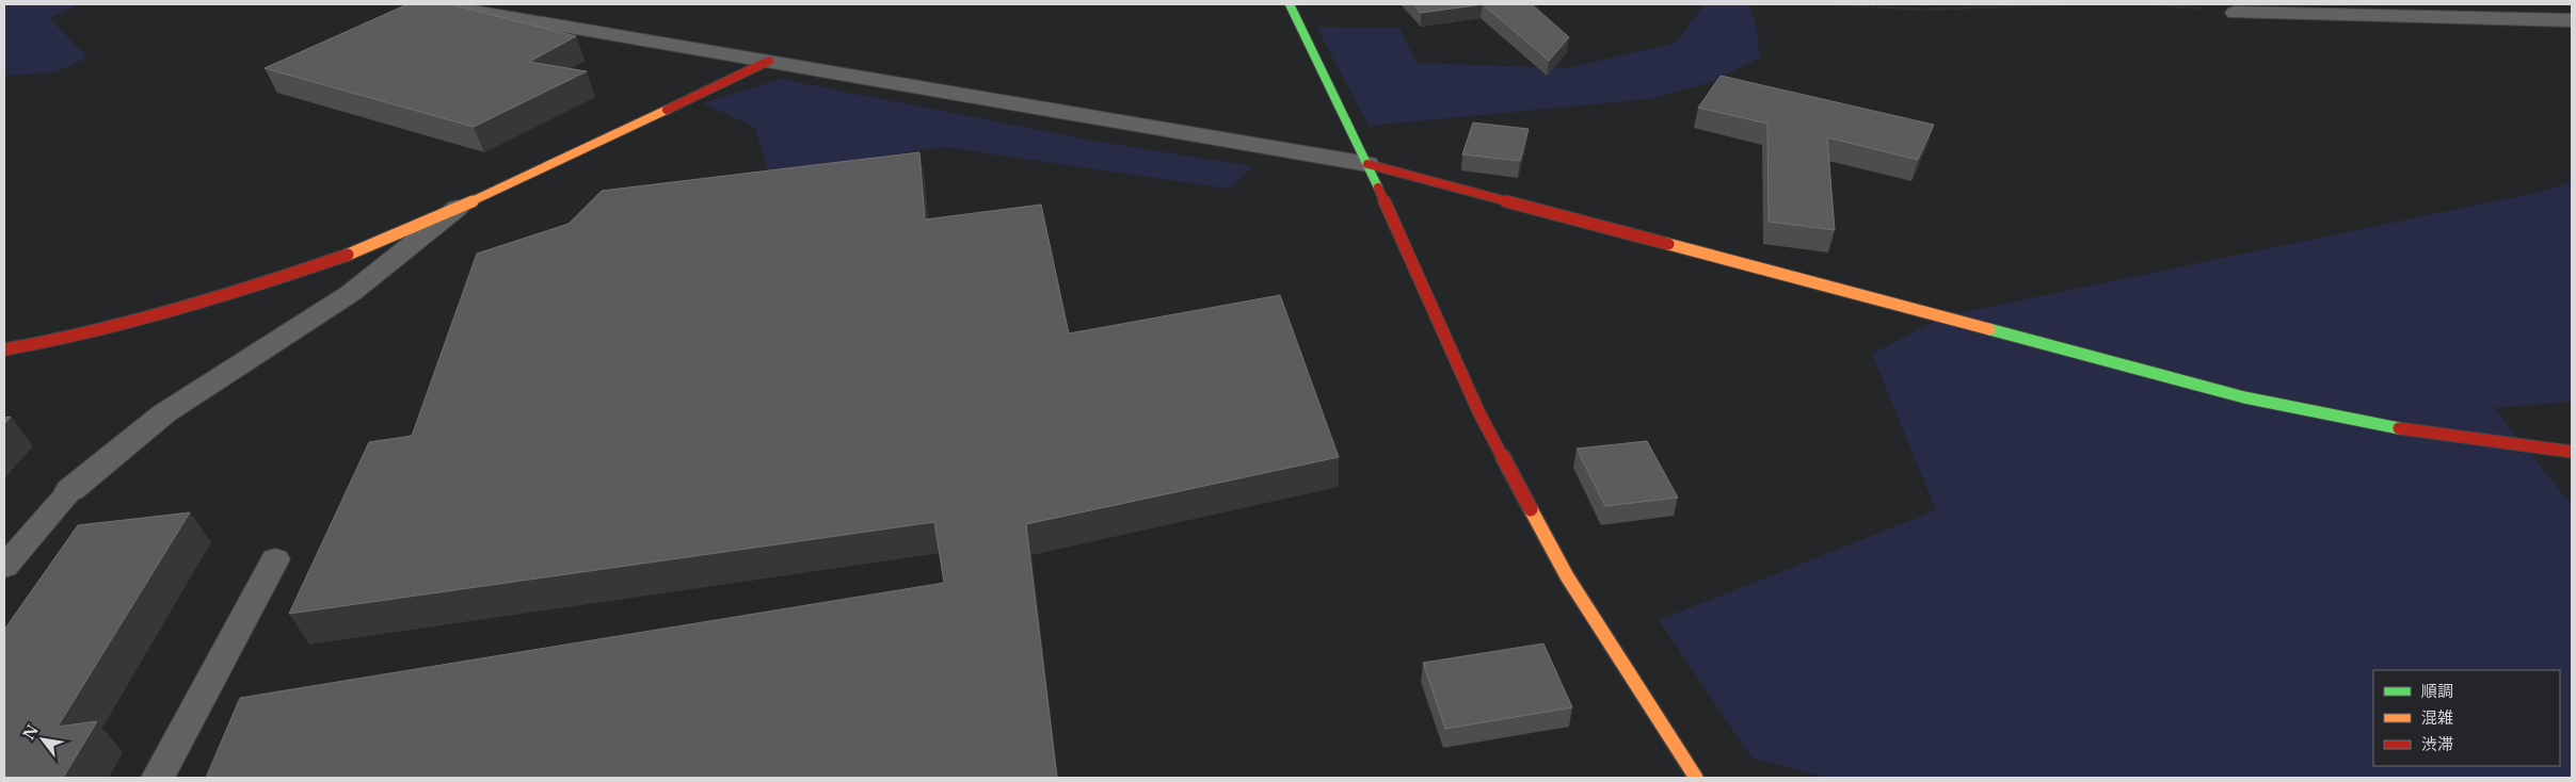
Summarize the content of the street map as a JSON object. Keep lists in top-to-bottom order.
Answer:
{
  "legend": ["順調", "混雑", "渋滞"],
  "north": "top left"
}
